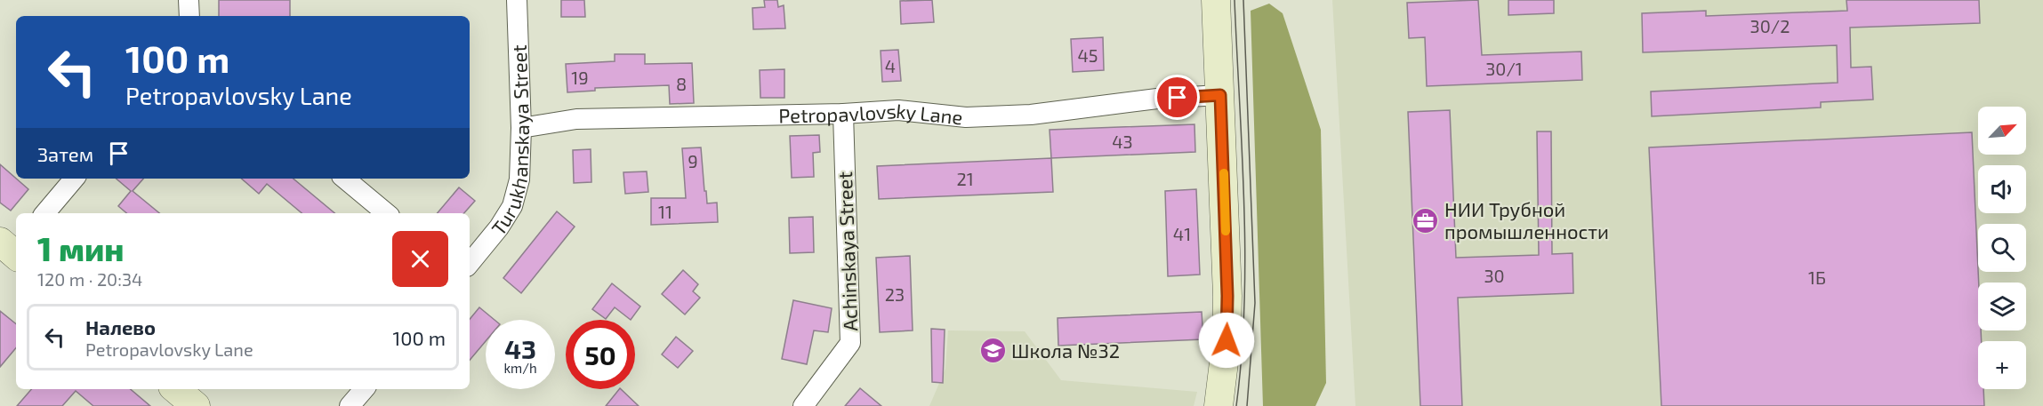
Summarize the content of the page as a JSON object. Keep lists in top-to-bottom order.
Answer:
{
  "streets": {
    "street": ["Petropavlovsky Lane", "Turukhanskaya Street", "Achinskaya Street"]
  },
  "crossings": [
    ["Petropavlovsky Lane", "Turukhanskaya Street"],
    ["Petropavlovsky Lane", "Achinskaya Street"]
  ],
  "places": {
    "office": ["НИИ Трубной промышленности"],
    "school or university": ["Школа №32"]
  },
  "house_numbers": [
    "30/2",
    "45",
    "4",
    "30/1",
    "19",
    "8",
    "43",
    "9",
    "21",
    "11",
    "41",
    "30",
    "1Б",
    "23"
  ],
  "north": "top right",
  "page": {
    "turn": ["100 m", "Petropavlovsky Lane"],
    "map_buttons": "+",
    "then": "Затем",
    "heading": ["1 мин", "120 m · 20:34"],
    "list": [
      {
        "name": "Налево",
        "note": "Petropavlovsky Lane",
        "value": "100 m"
      }
    ],
    "speed": "43 km/h",
    "limit": "50"
  }
}
